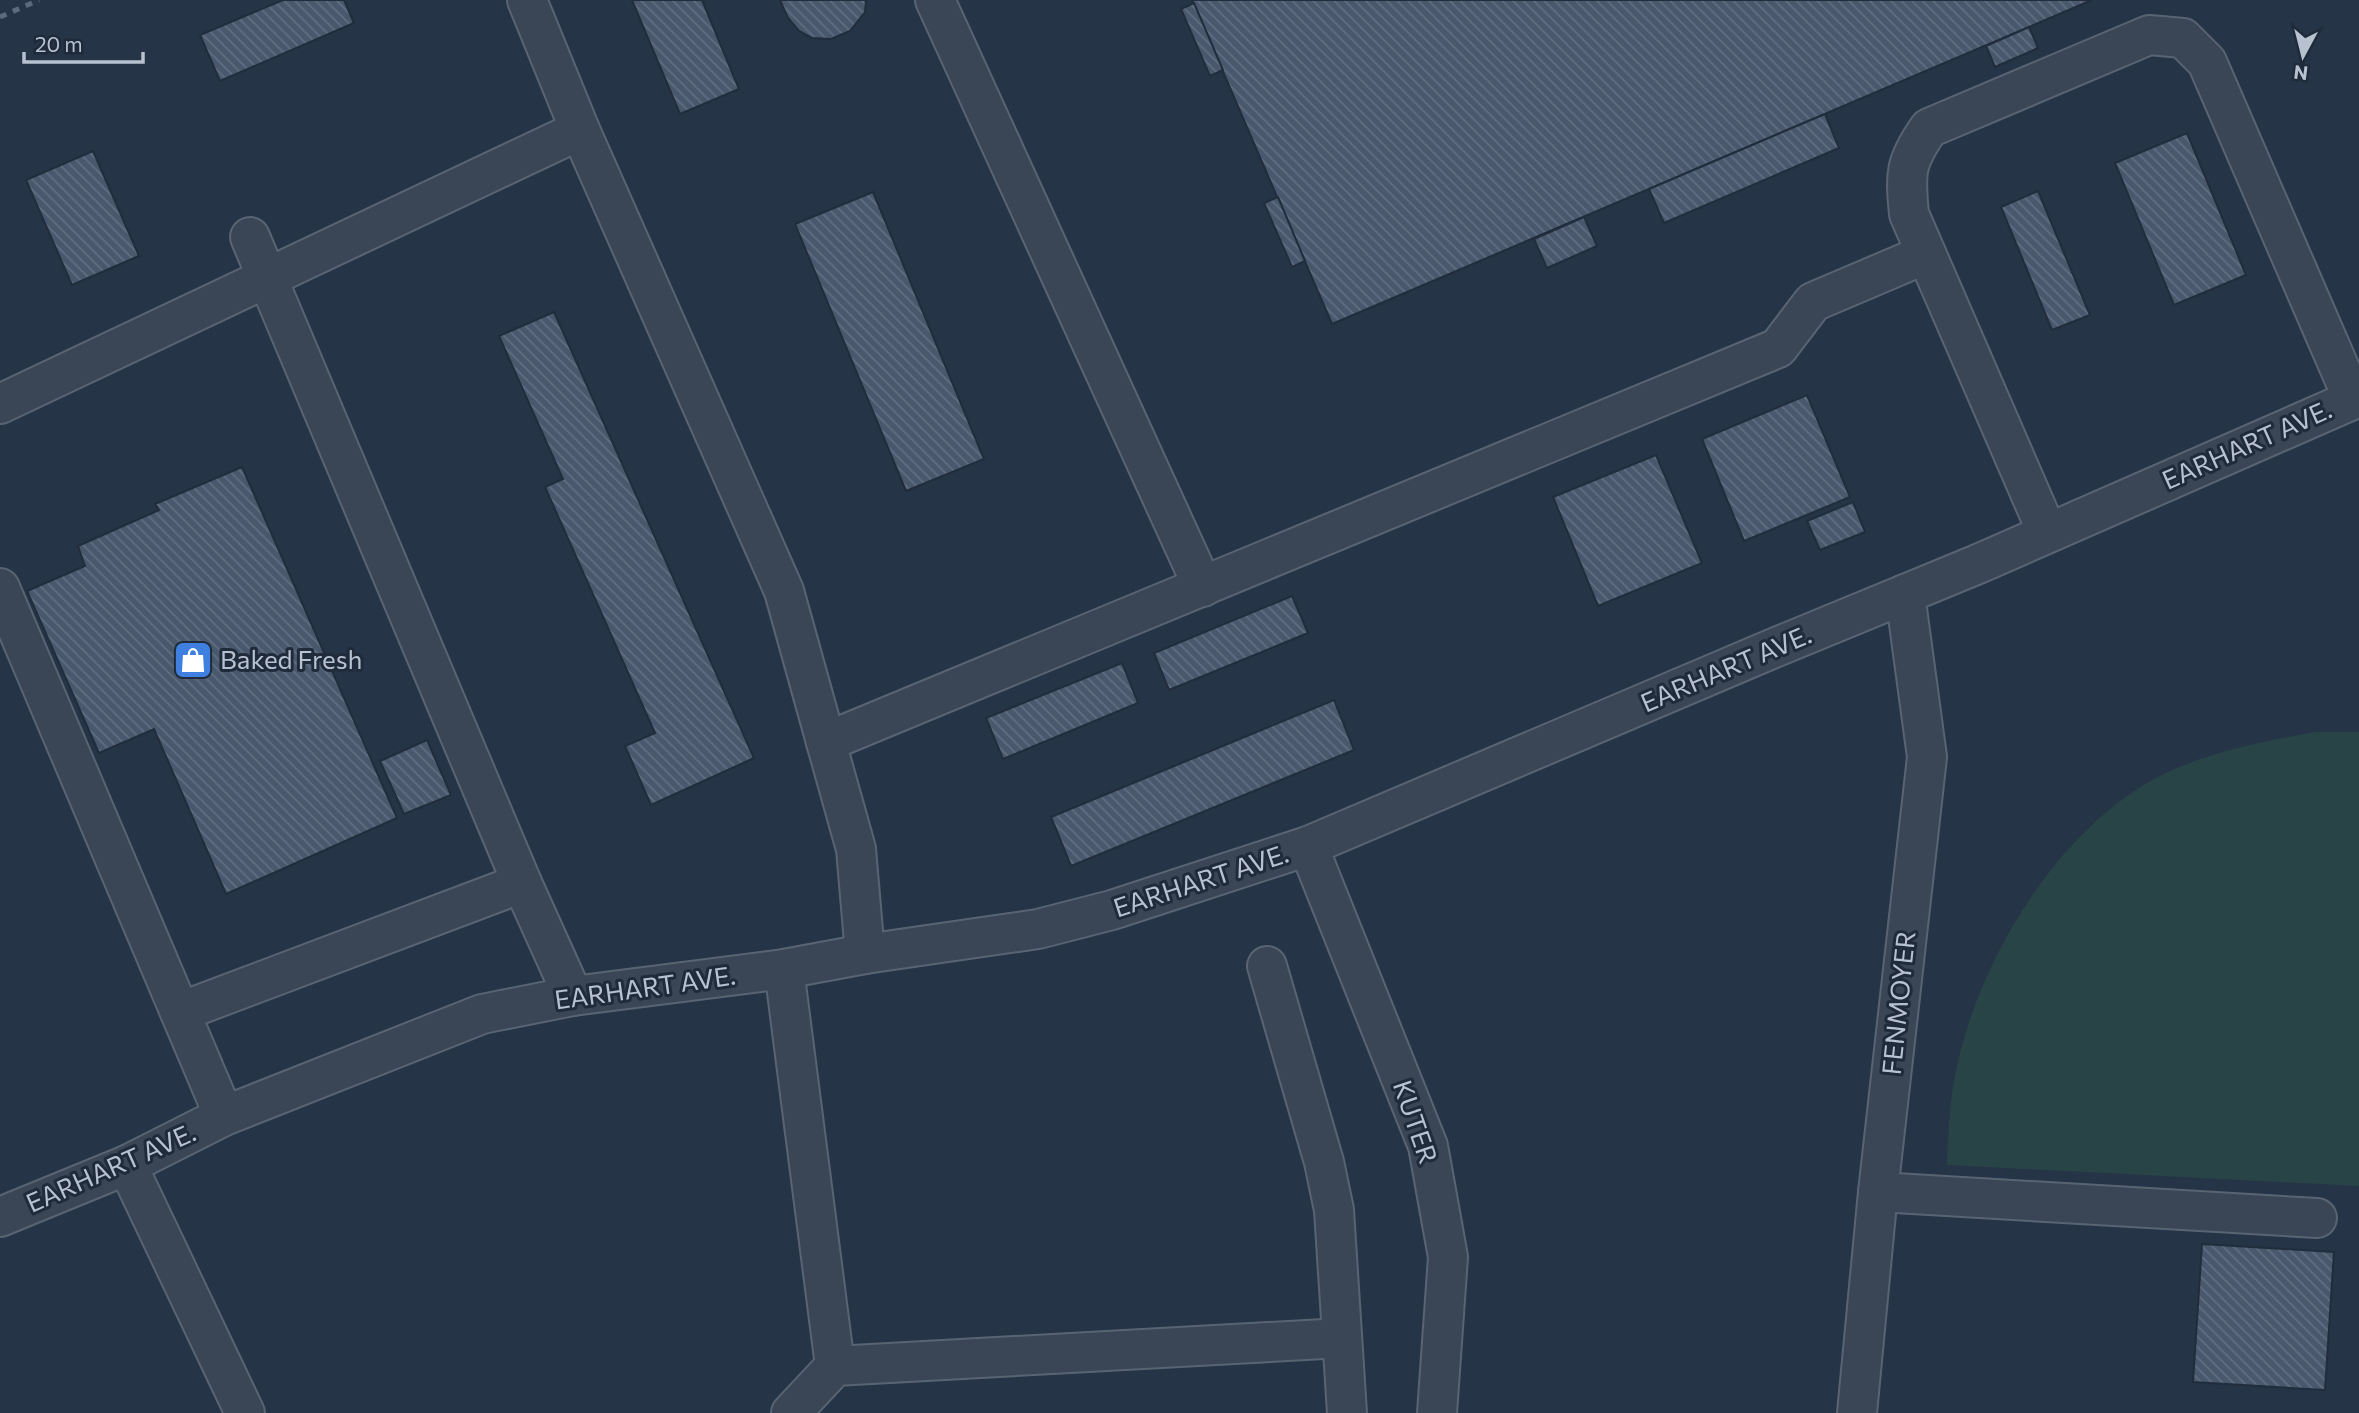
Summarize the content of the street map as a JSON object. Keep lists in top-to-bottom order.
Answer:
{
  "streets": {
    "lane": ["EARHART AVE.", "FENMOYER", "KUTER"]
  },
  "crossings": [
    ["EARHART AVE.", "FENMOYER"],
    ["EARHART AVE.", "KUTER"]
  ],
  "places": {
    "shop": ["Baked Fresh"]
  },
  "scale_bar": "20 m",
  "north": "bottom"
}
